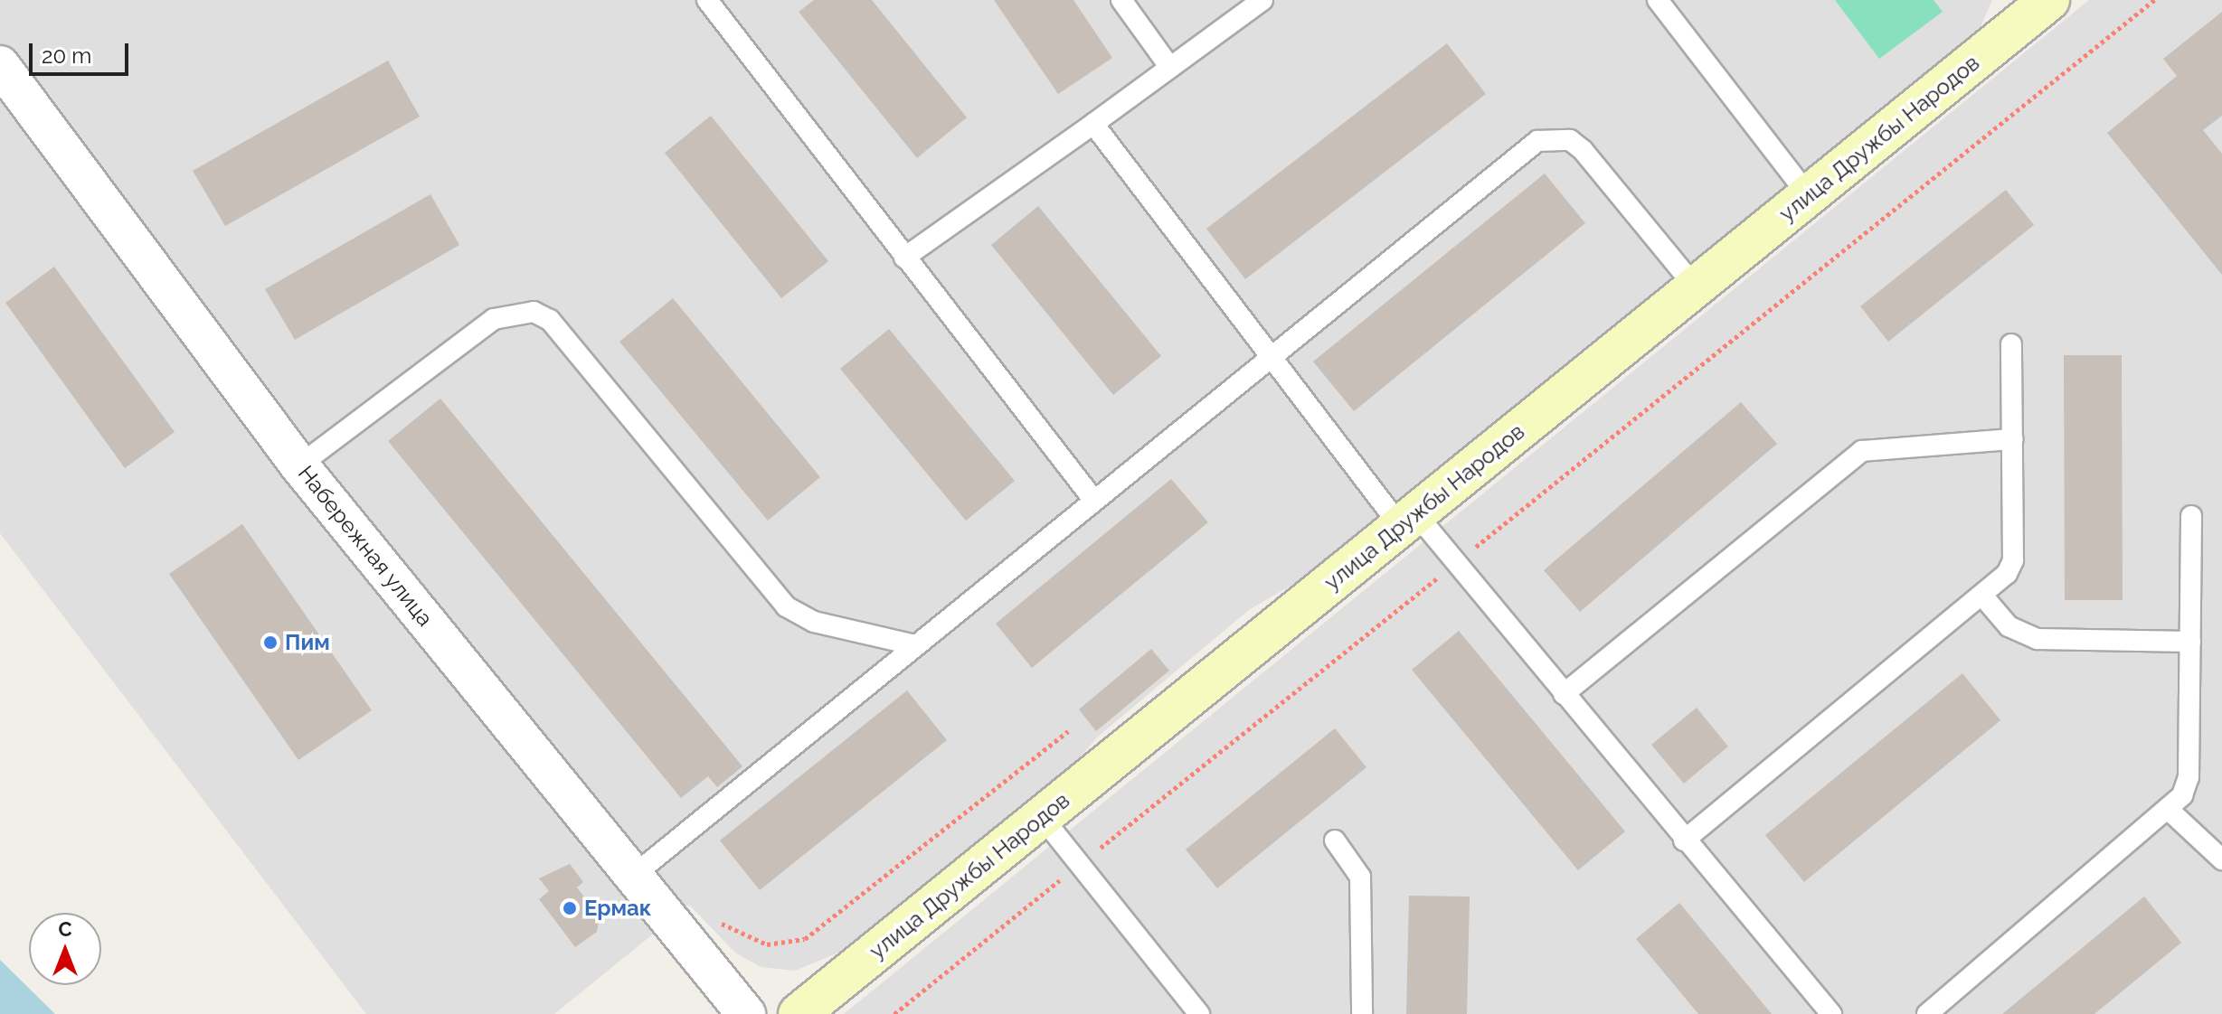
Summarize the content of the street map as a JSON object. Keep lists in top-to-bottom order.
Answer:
{
  "streets": {
    "main road": ["улица Дружбы Народов"],
    "street": ["Набережная улица"]
  },
  "places": ["Пим", "Ермак"],
  "scale_bar": "20 m",
  "north": "top"
}
